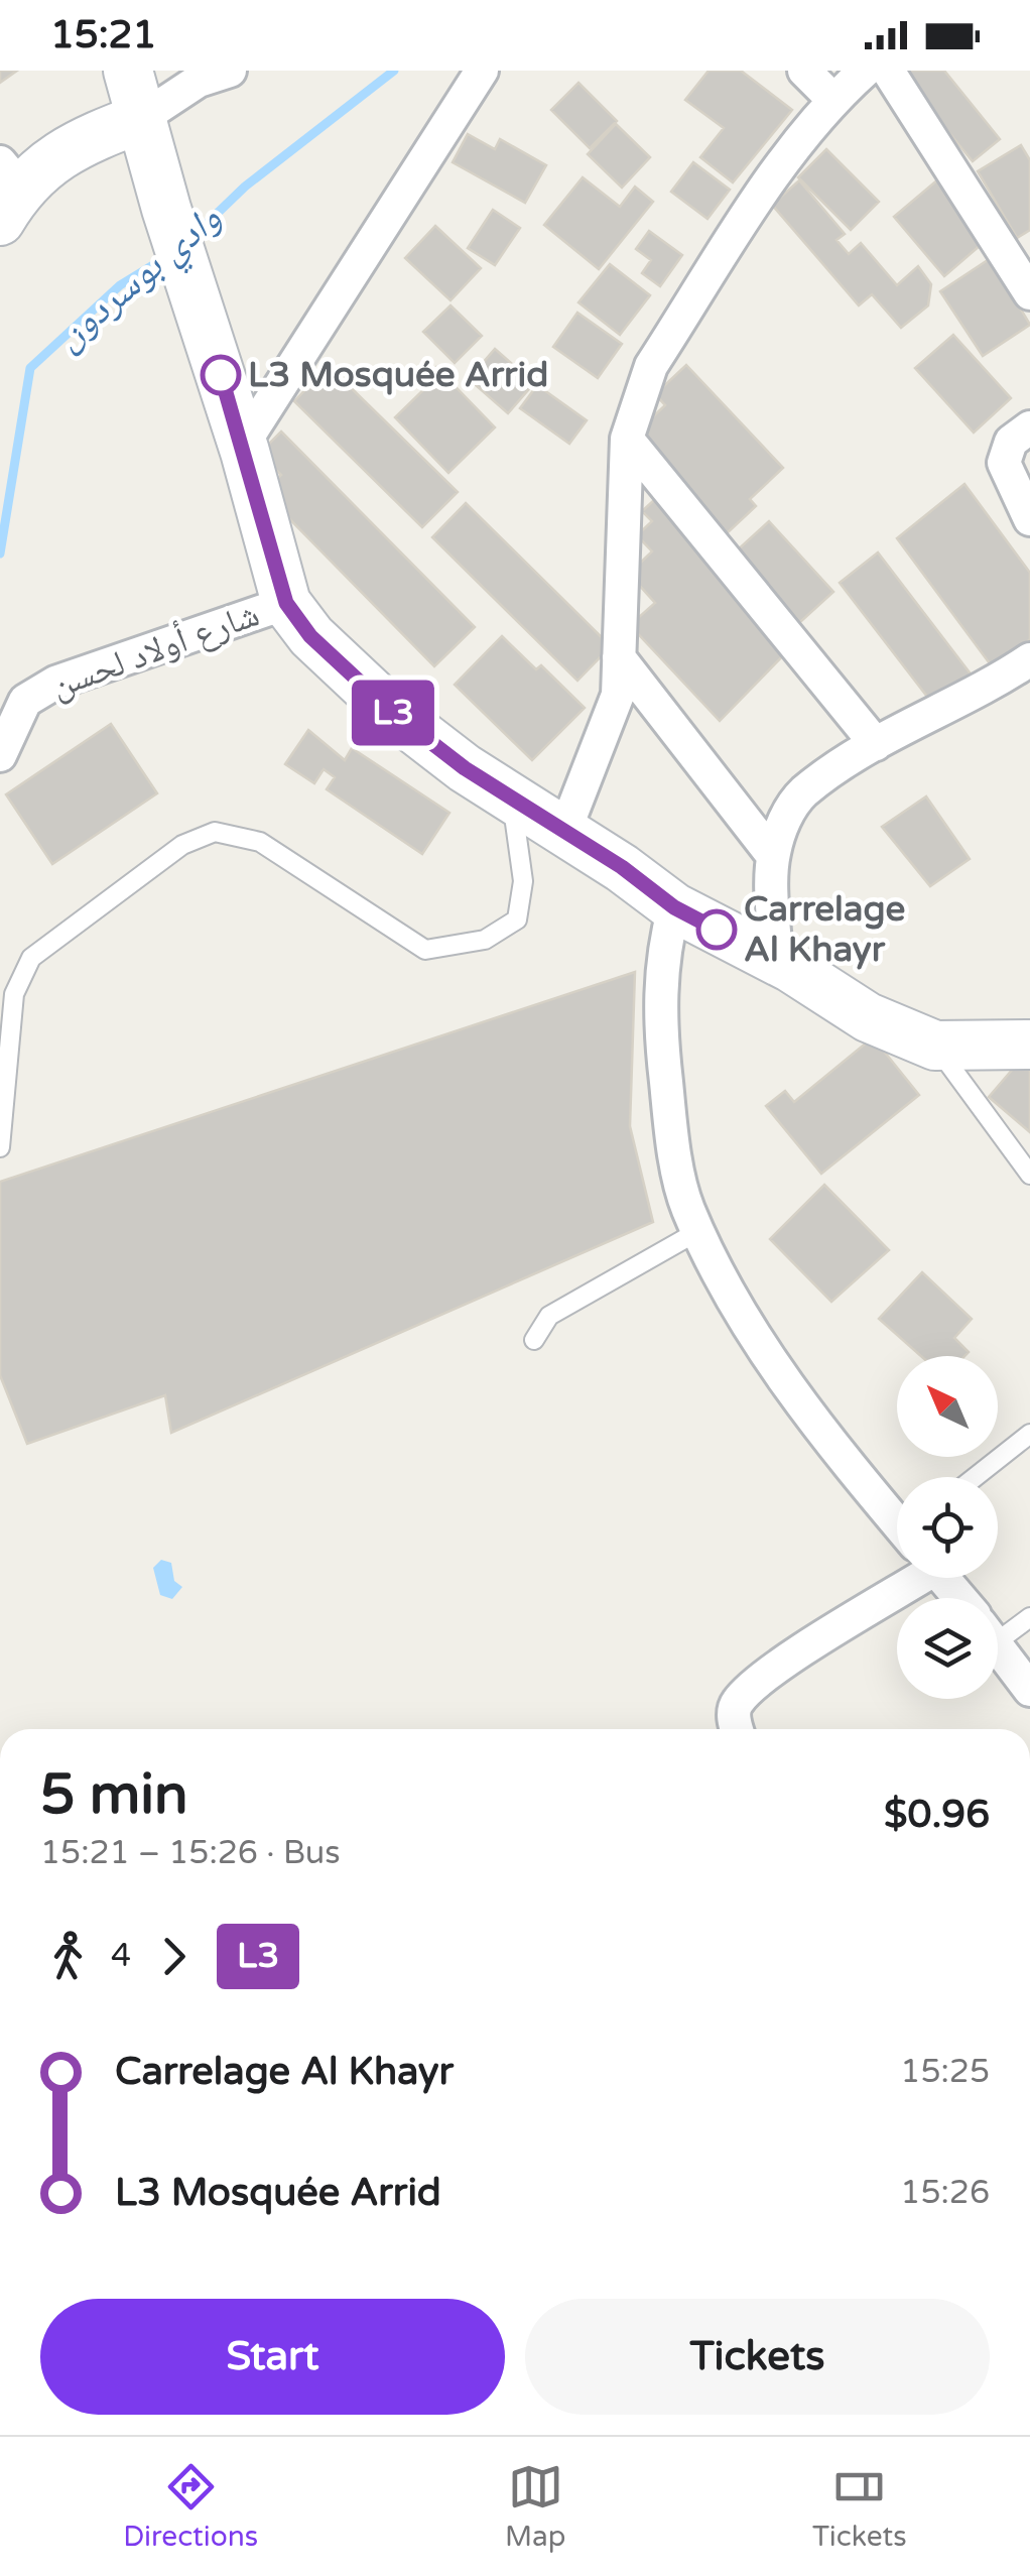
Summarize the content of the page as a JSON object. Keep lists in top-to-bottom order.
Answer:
{
  "streets": {
    "street": ["شارع أولاد لحسن"]
  },
  "water": ["وادي بوسردون"],
  "places": ["L3 Mosquée Arrid", "Carrelage Al Khayr"],
  "lines": ["bus line L3"],
  "north": "top left",
  "page": {
    "status": "15:21",
    "on_map": "L3",
    "heading": ["5 min", "15:21 – 15:26 · Bus", "$0.96"],
    "legs": ["4", "L3"],
    "list": [
      {
        "name": "Carrelage Al Khayr",
        "value": "15:25"
      },
      {
        "name": "L3 Mosquée Arrid",
        "value": "15:26"
      }
    ],
    "buttons": ["Start", "Tickets"],
    "tabs": ["Directions", "Map", "Tickets"]
  }
}
